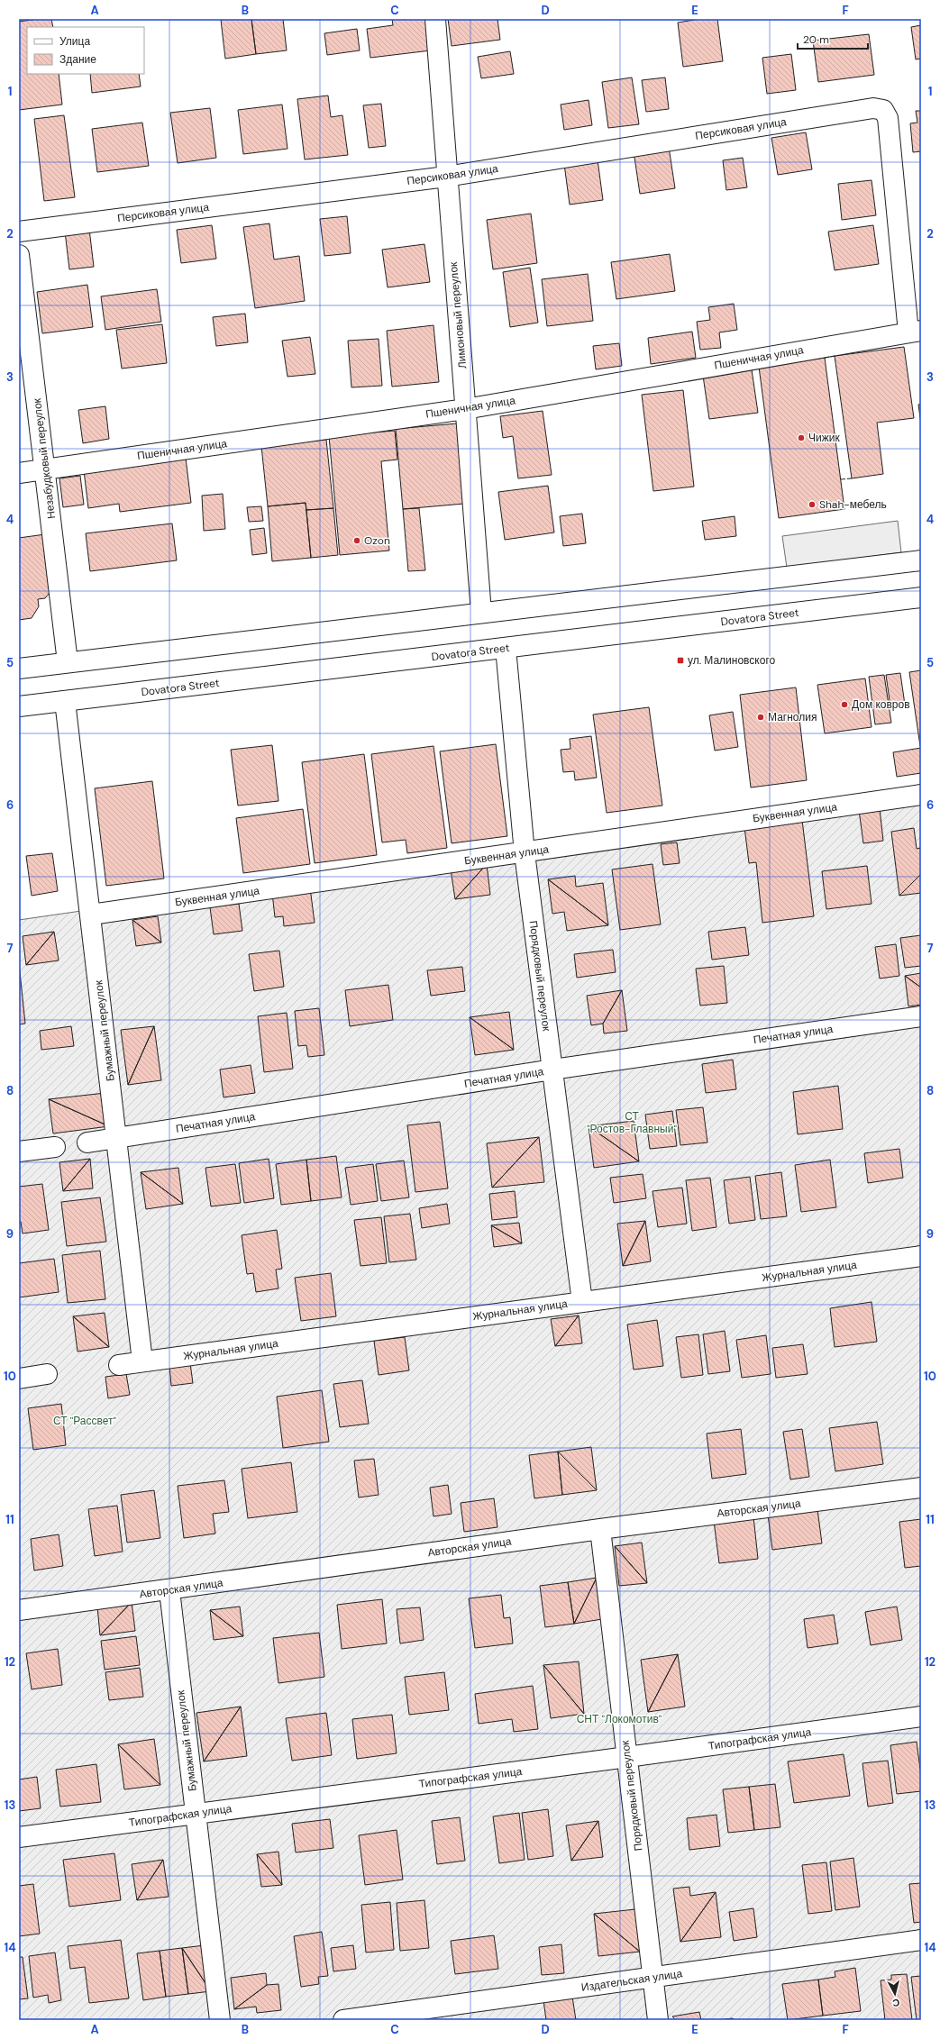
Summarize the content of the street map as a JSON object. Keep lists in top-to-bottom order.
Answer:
{
  "streets": {
    "street": [
      "Персиковая улица",
      "Лимоновый переулок",
      "Пшеничная улица",
      "Незабудковый переулок",
      "Dovatora Street",
      "Буквенная улица",
      "Порядковый переулок",
      "Бумажный переулок",
      "Печатная улица",
      "Журнальная улица",
      "Авторская улица",
      "Типографская улица",
      "Издательская улица"
    ]
  },
  "crossings": [
    ["Персиковая улица", "Лимоновый переулок"],
    ["Персиковая улица", "Пшеничная улица"],
    ["Лимоновый переулок", "Пшеничная улица"],
    ["Пшеничная улица", "Незабудковый переулок"],
    ["Dovatora Street", "Порядковый переулок"],
    ["Dovatora Street", "Бумажный переулок"],
    ["Буквенная улица", "Порядковый переулок"],
    ["Буквенная улица", "Бумажный переулок"],
    ["Порядковый переулок", "Печатная улица"],
    ["Порядковый переулок", "Журнальная улица"],
    ["Порядковый переулок", "Авторская улица"],
    ["Порядковый переулок", "Типографская улица"],
    ["Порядковый переулок", "Издательская улица"],
    ["Бумажный переулок", "Печатная улица"],
    ["Бумажный переулок", "Журнальная улица"],
    ["Бумажный переулок", "Авторская улица"],
    ["Бумажный переулок", "Типографская улица"]
  ],
  "parks": ["СТ \"Ростов-Главный\"", "СТ \"Рассвет\"", "СНТ \"Локомотив\""],
  "places": {
    "other": [
      "Чижик",
      "Shah-мебель",
      "Ozon",
      "Дом ковров",
      "Магнолия"
    ],
    "transit": ["ул. Малиновского"]
  },
  "legend": ["Улица", "Здание"],
  "scale_bar": "20 m",
  "north": "bottom",
  "grid": {
    "columns": [
      "A",
      "B",
      "C",
      "D",
      "E",
      "F"
    ],
    "rows": [
      "1",
      "2",
      "3",
      "4",
      "5",
      "6",
      "7",
      "8",
      "9",
      "10",
      "11",
      "12",
      "13",
      "14"
    ]
  }
}
